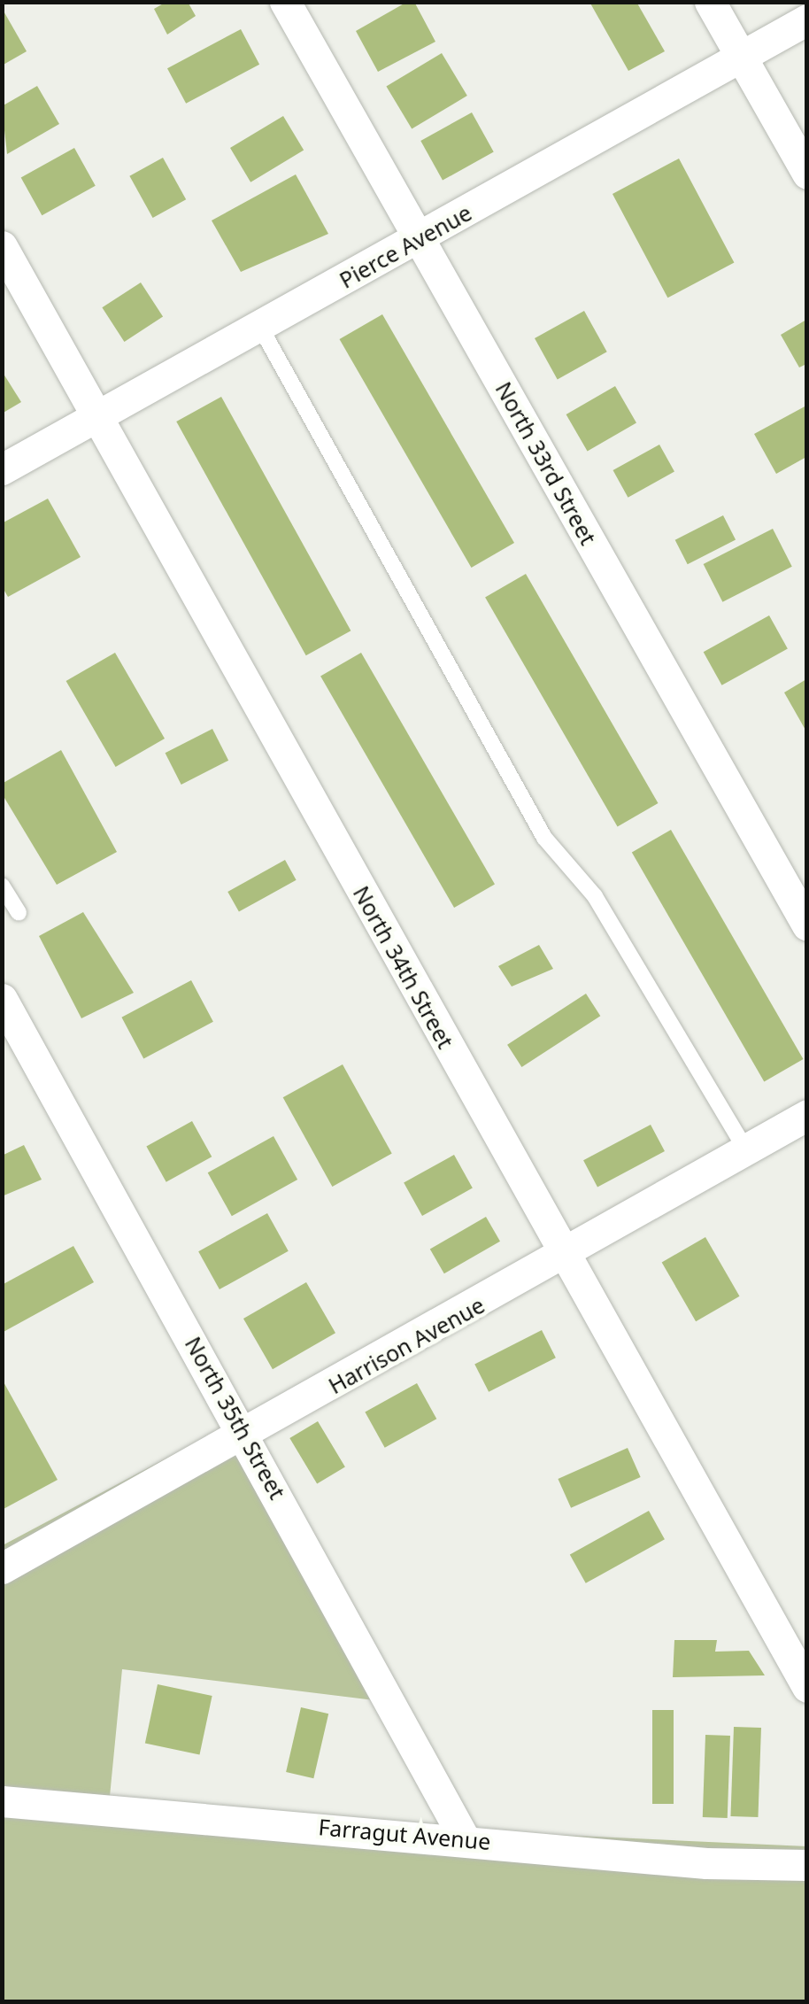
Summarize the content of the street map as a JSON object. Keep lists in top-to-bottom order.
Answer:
{
  "streets": {
    "street": [
      "Pierce Avenue",
      "North 33rd Street",
      "North 34th Street",
      "Harrison Avenue",
      "North 35th Street",
      "Farragut Avenue"
    ]
  },
  "crossings": [
    ["Pierce Avenue", "North 33rd Street"],
    ["Pierce Avenue", "North 34th Street"],
    ["North 34th Street", "Harrison Avenue"],
    ["Harrison Avenue", "North 35th Street"],
    ["North 35th Street", "Farragut Avenue"]
  ]
}
